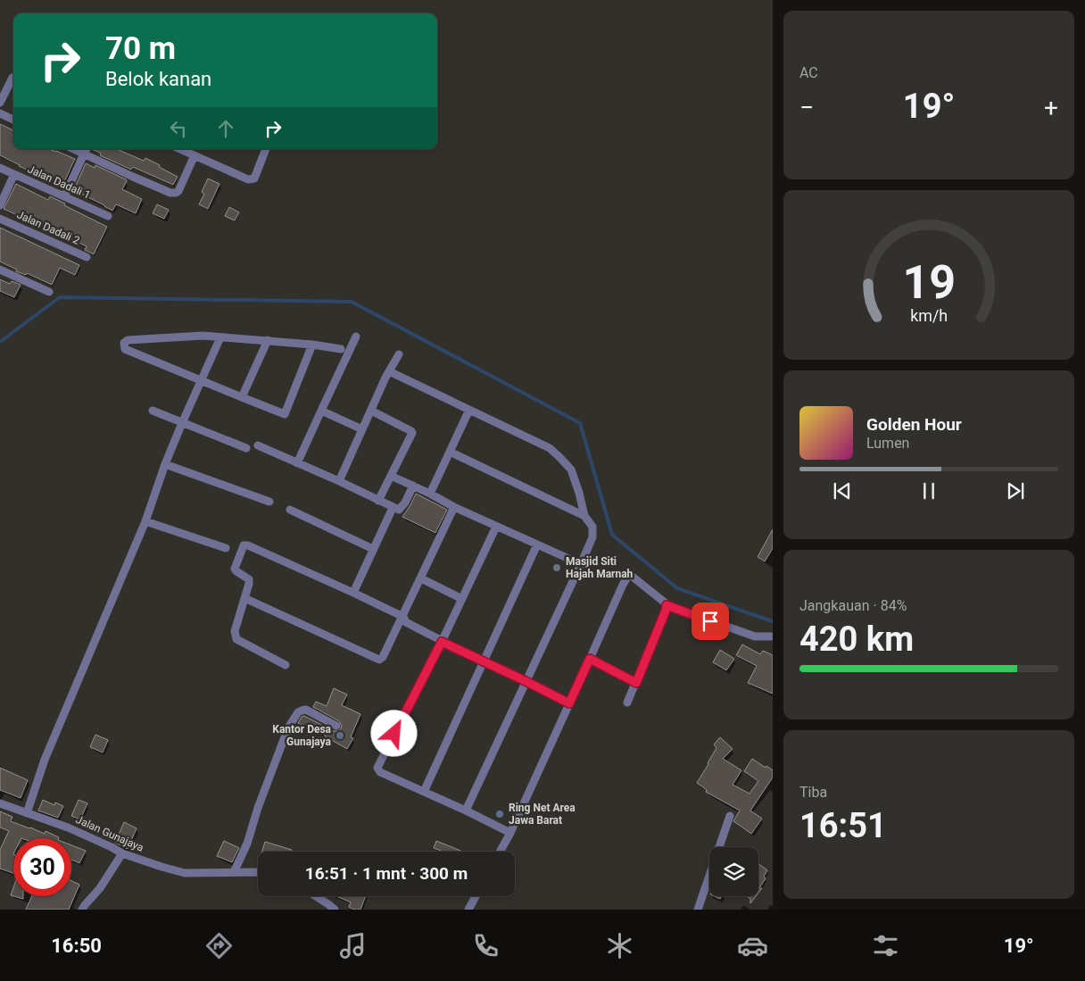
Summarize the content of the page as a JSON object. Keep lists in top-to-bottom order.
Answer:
{
  "streets": {
    "street": ["Jalan Dadali 1", "Jalan Dadali 2", "Jalan Gunajaya"]
  },
  "places": ["Masjid Siti Hajah Marnah", "Kantor Desa Gunajaya", "Ring Net Area Jawa Barat"],
  "page": {
    "tile": [
      "AC",
      ["Jangkauan · 84%", "420 km"],
      ["Tiba", "16:51"]
    ],
    "turn": ["70 m", "Belok kanan"],
    "heat": ["−", "19°", "+"],
    "song": ["Golden Hour", "Lumen"],
    "limit": "30",
    "trip": "16:51 · 1 mnt · 300 m",
    "tabs": ["16:50", "19°"],
    "gauge": ["19", "km/h"]
  }
}
